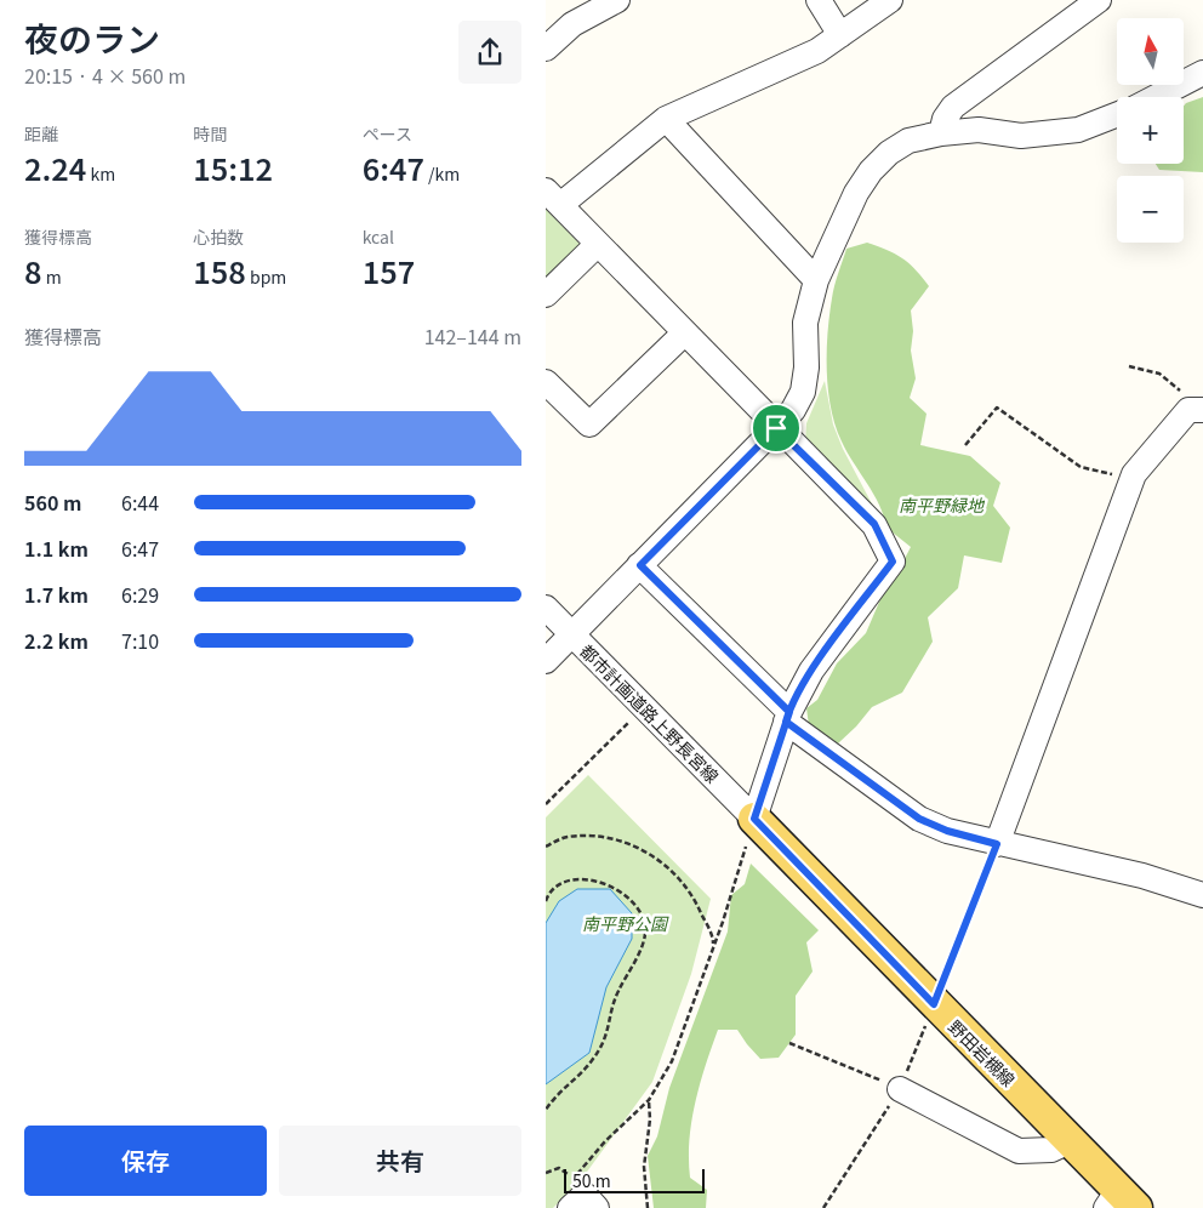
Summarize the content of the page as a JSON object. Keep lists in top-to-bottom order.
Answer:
{
  "streets": {
    "main road": ["野田岩槻線"],
    "street": ["都市計画道路上野長宮線"]
  },
  "crossings": [
    ["都市計画道路上野長宮線", "野田岩槻線"]
  ],
  "parks": ["南平野緑地", "南平野公園"],
  "scale_bar": "50 m",
  "north": "top",
  "page": {
    "heading": ["夜のラン", "20:15 · 4 × 560 m"],
    "map_buttons": ["+", "−"],
    "stats": [
      ["距離", "2.24 km"],
      ["時間", "15:12"],
      ["ペース", "6:47 /km"],
      ["獲得標高", "8 m"],
      ["心拍数", "158 bpm"],
      ["kcal", "157"]
    ],
    "chart": ["獲得標高", "142–144 m"],
    "list": [
      {
        "name": "560 m",
        "note": "6:44"
      },
      {
        "name": "1.1 km",
        "note": "6:47"
      },
      {
        "name": "1.7 km",
        "note": "6:29"
      },
      {
        "name": "2.2 km",
        "note": "7:10"
      }
    ],
    "buttons": ["保存", "共有"],
    "scale": "50 m"
  }
}
